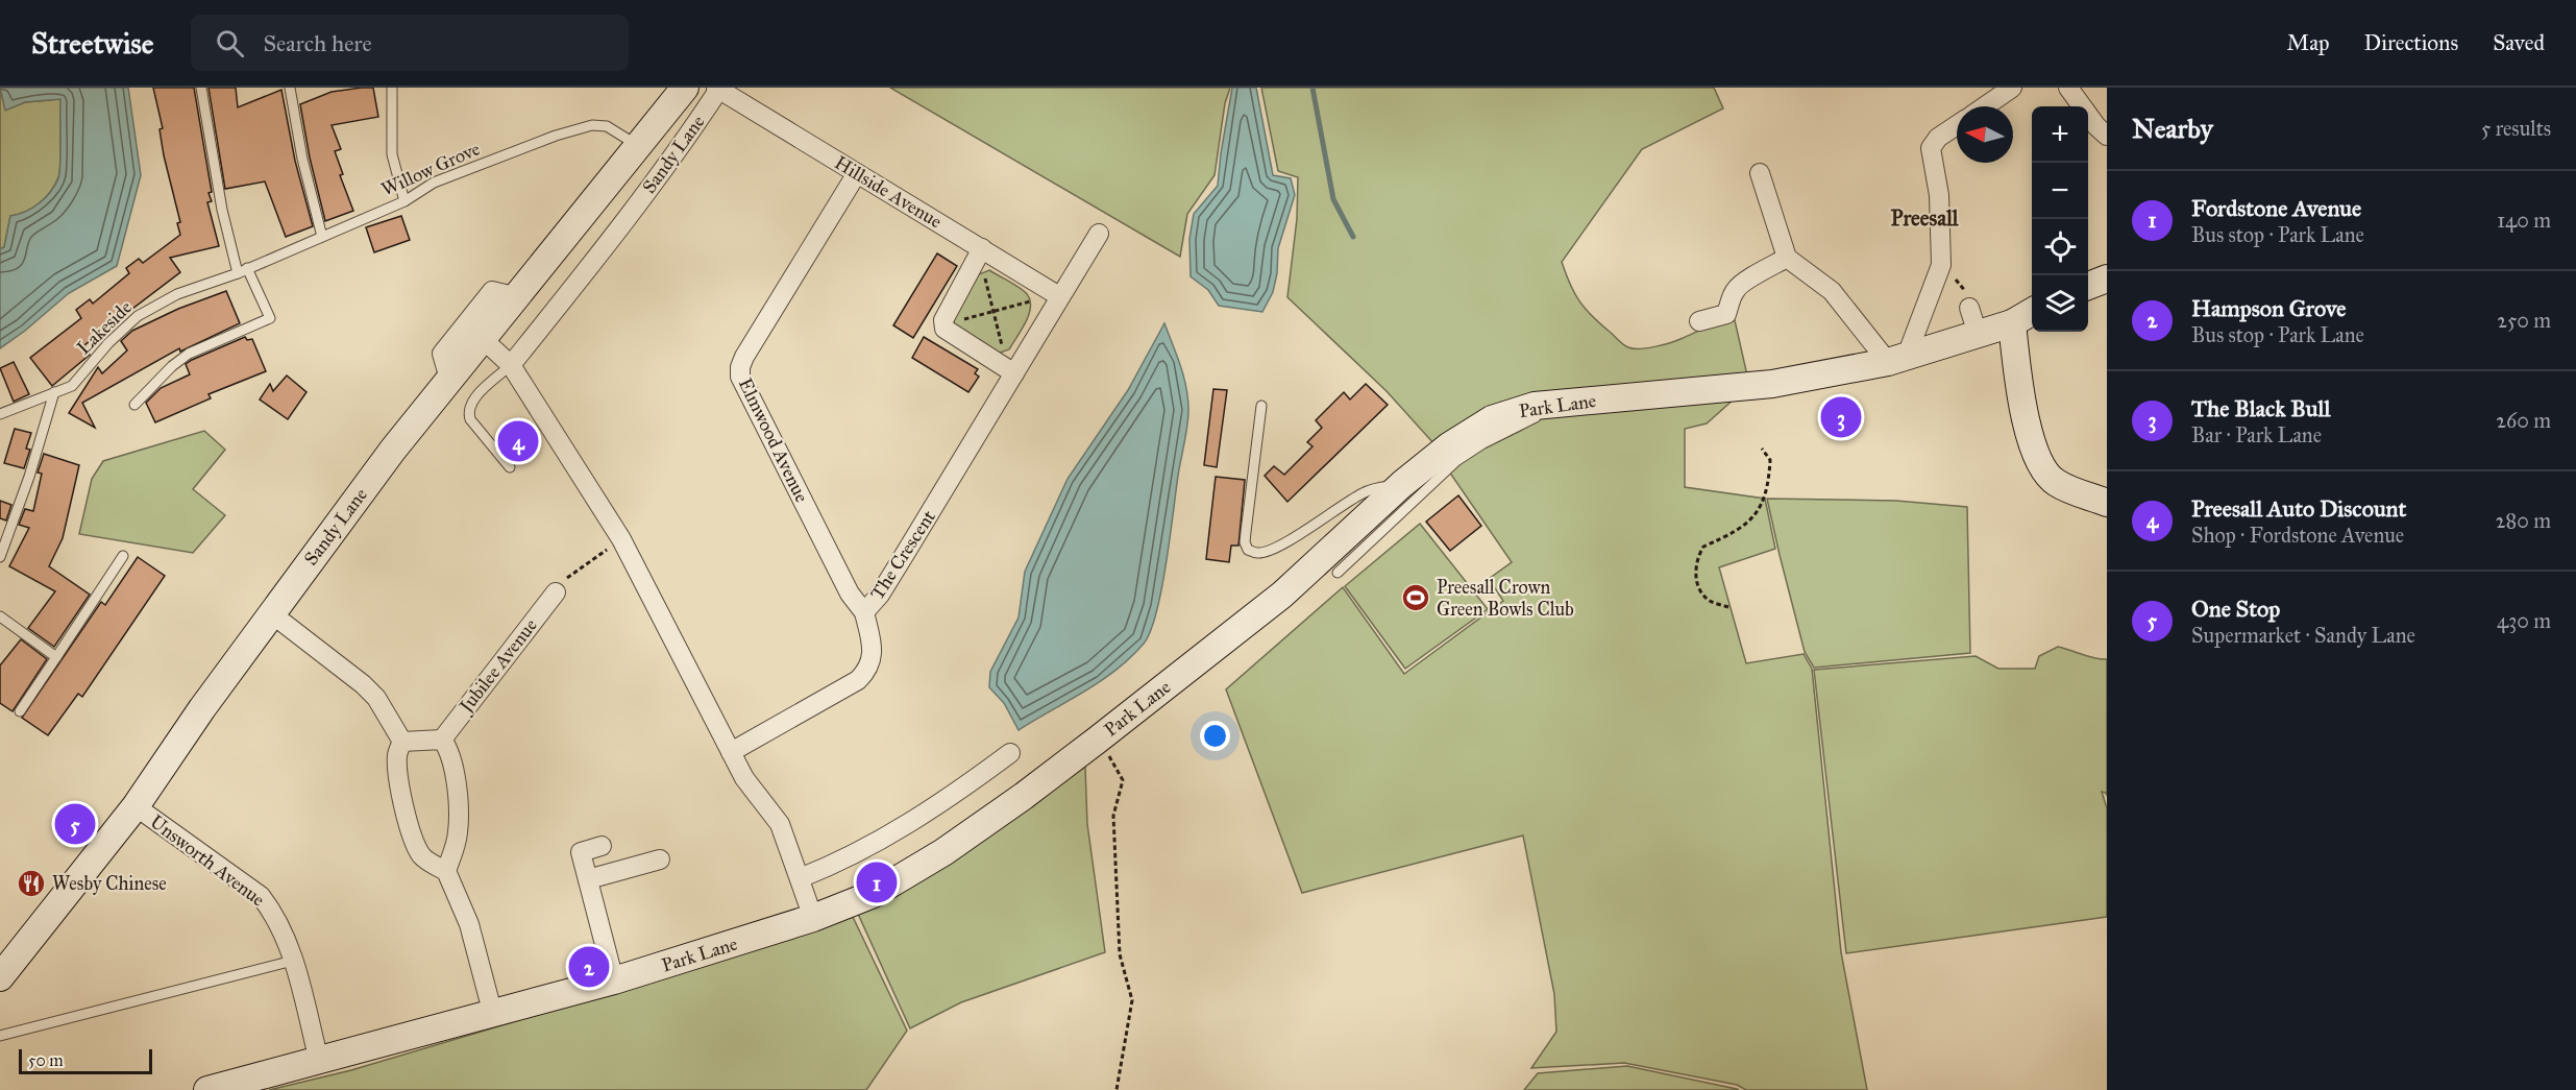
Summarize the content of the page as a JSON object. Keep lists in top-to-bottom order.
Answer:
{
  "streets": {
    "main road": ["Sandy Lane", "Park Lane"],
    "street": [
      "Hillside Avenue",
      "Elmwood Avenue",
      "The Crescent",
      "Jubilee Avenue",
      "Unsworth Avenue"
    ],
    "lane": ["Willow Grove", "Lakeside"]
  },
  "crossings": [
    ["Sandy Lane", "Willow Grove"],
    ["Sandy Lane", "Hillside Avenue"],
    ["Sandy Lane", "Unsworth Avenue"],
    ["Willow Grove", "Lakeside"],
    ["Hillside Avenue", "Elmwood Avenue"],
    ["Hillside Avenue", "The Crescent"],
    ["Park Lane", "Unsworth Avenue"],
    ["Elmwood Avenue", "The Crescent"]
  ],
  "districts": ["Preesall"],
  "places": {
    "sports": ["Preesall Crown Green Bowls Club"],
    "restaurant": ["Wesby Chinese"]
  },
  "scale_bar": "50 m",
  "north": "left",
  "page": {
    "header": "Streetwise",
    "search": "Search here",
    "nav": ["Map", "Directions", "Saved"],
    "heading": ["Nearby", "5 results"],
    "map_buttons": ["+", "−"],
    "list": [
      {
        "mark": "1",
        "name": "Fordstone Avenue",
        "note": "Bus stop · Park Lane",
        "value": "140 m"
      },
      {
        "mark": "2",
        "name": "Hampson Grove",
        "note": "Bus stop · Park Lane",
        "value": "250 m"
      },
      {
        "mark": "3",
        "name": "The Black Bull",
        "note": "Bar · Park Lane",
        "value": "260 m"
      },
      {
        "mark": "4",
        "name": "Preesall Auto Discount",
        "note": "Shop · Fordstone Avenue",
        "value": "280 m"
      },
      {
        "mark": "5",
        "name": "One Stop",
        "note": "Supermarket · Sandy Lane",
        "value": "430 m"
      }
    ],
    "pins": [
      "3",
      "4",
      "5",
      "1",
      "2"
    ],
    "scale": "50 m"
  }
}
